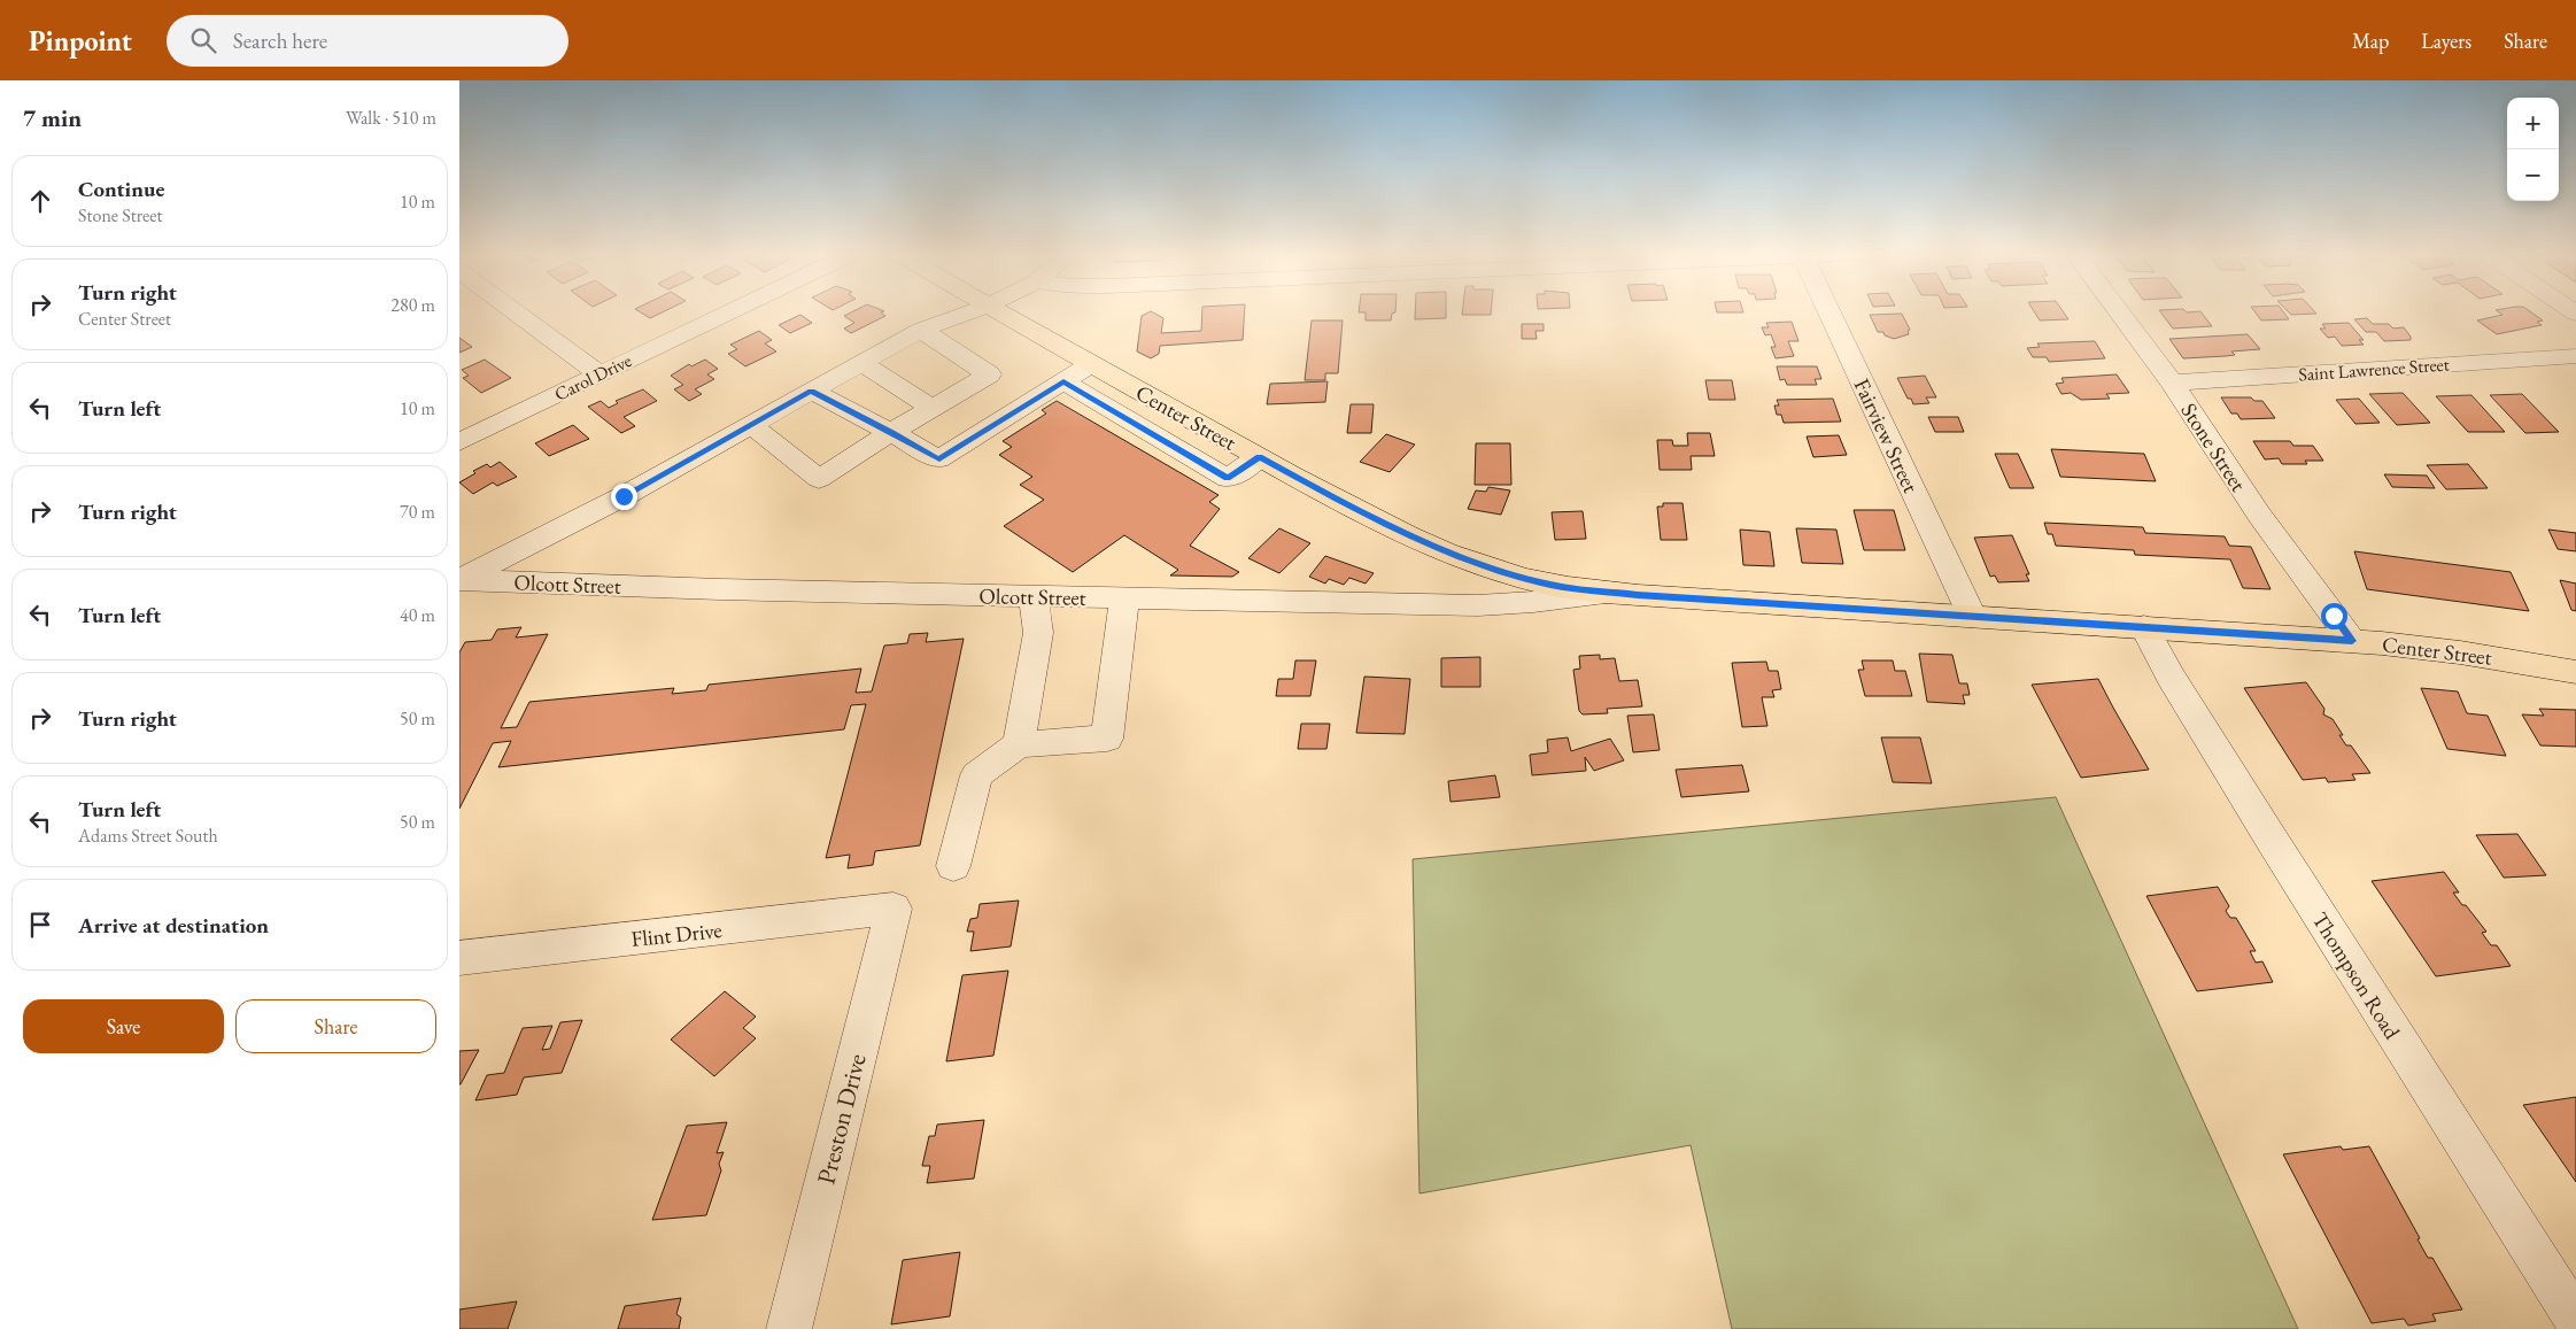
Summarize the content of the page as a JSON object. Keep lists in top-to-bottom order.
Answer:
{
  "streets": {
    "main road": ["Center Street"],
    "street": [
      "Saint Lawrence Street",
      "Carol Drive",
      "Fairview Street",
      "Stone Street",
      "Olcott Street",
      "Flint Drive",
      "Thompson Road",
      "Preston Drive"
    ]
  },
  "crossings": [
    ["Saint Lawrence Street", "Stone Street"],
    ["Center Street", "Fairview Street"],
    ["Center Street", "Stone Street"],
    ["Center Street", "Olcott Street"],
    ["Center Street", "Thompson Road"],
    ["Flint Drive", "Preston Drive"]
  ],
  "page": {
    "header": "Pinpoint",
    "search": "Search here",
    "nav": ["Map", "Layers", "Share"],
    "heading": ["7 min", "Walk · 510 m"],
    "map_buttons": ["+", "−"],
    "list": [
      ["Continue", "Stone Street", "10 m"],
      ["Turn right", "Center Street", "280 m"],
      ["Turn left", "10 m"],
      ["Turn right", "70 m"],
      ["Turn left", "40 m"],
      ["Turn right", "50 m"],
      ["Turn left", "Adams Street South", "50 m"],
      "Arrive at destination"
    ],
    "buttons": ["Save", "Share"]
  }
}
